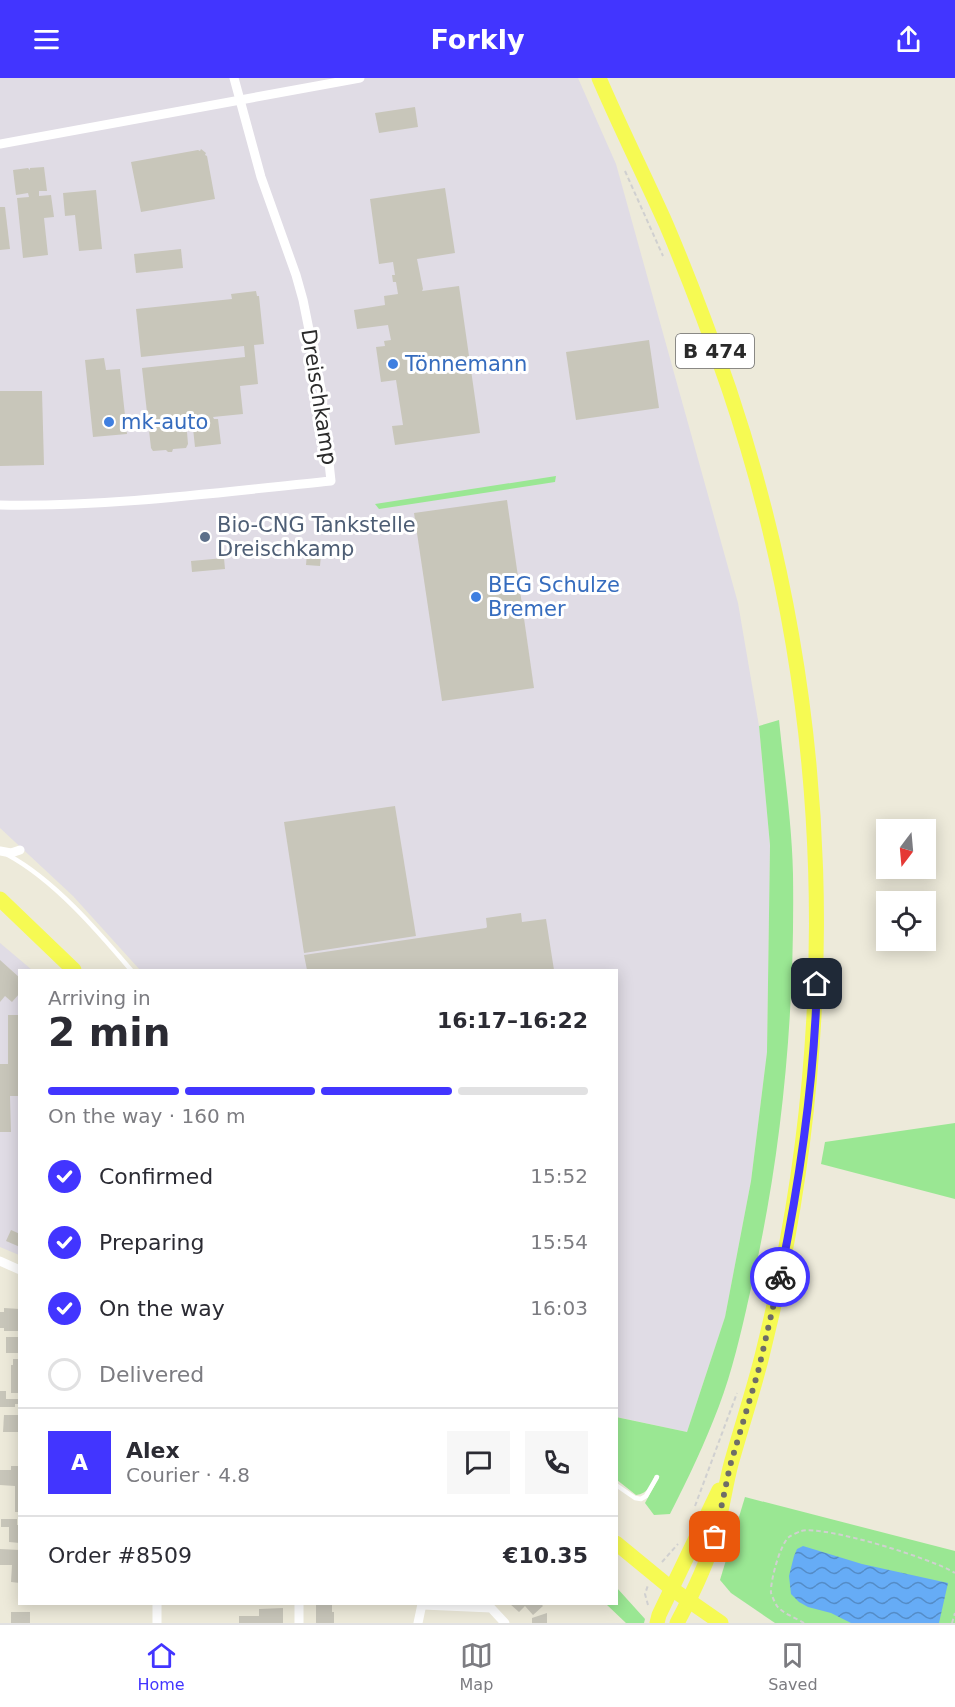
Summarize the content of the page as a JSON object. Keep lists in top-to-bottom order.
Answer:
{
  "streets": {
    "main road": ["B 474"],
    "street": ["Dreischkamp"]
  },
  "places": [
    "Tönnemann",
    "mk-auto",
    "Bio-CNG Tankstelle Dreischkamp",
    "BEG Schulze Bremer"
  ],
  "north": "bottom",
  "page": {
    "header": "Forkly",
    "heading": ["2 min", "Arriving in", "16:17–16:22"],
    "panel": [
      "Alex",
      "Courier · 4.8",
      "Order #8509",
      "€10.35"
    ],
    "bar": "On the way · 160 m",
    "list": [
      ["Confirmed", "15:52"],
      ["Preparing", "15:54"],
      ["On the way", "16:03"],
      "Delivered"
    ],
    "round": "A",
    "tabs": ["Home", "Map", "Saved"]
  }
}
